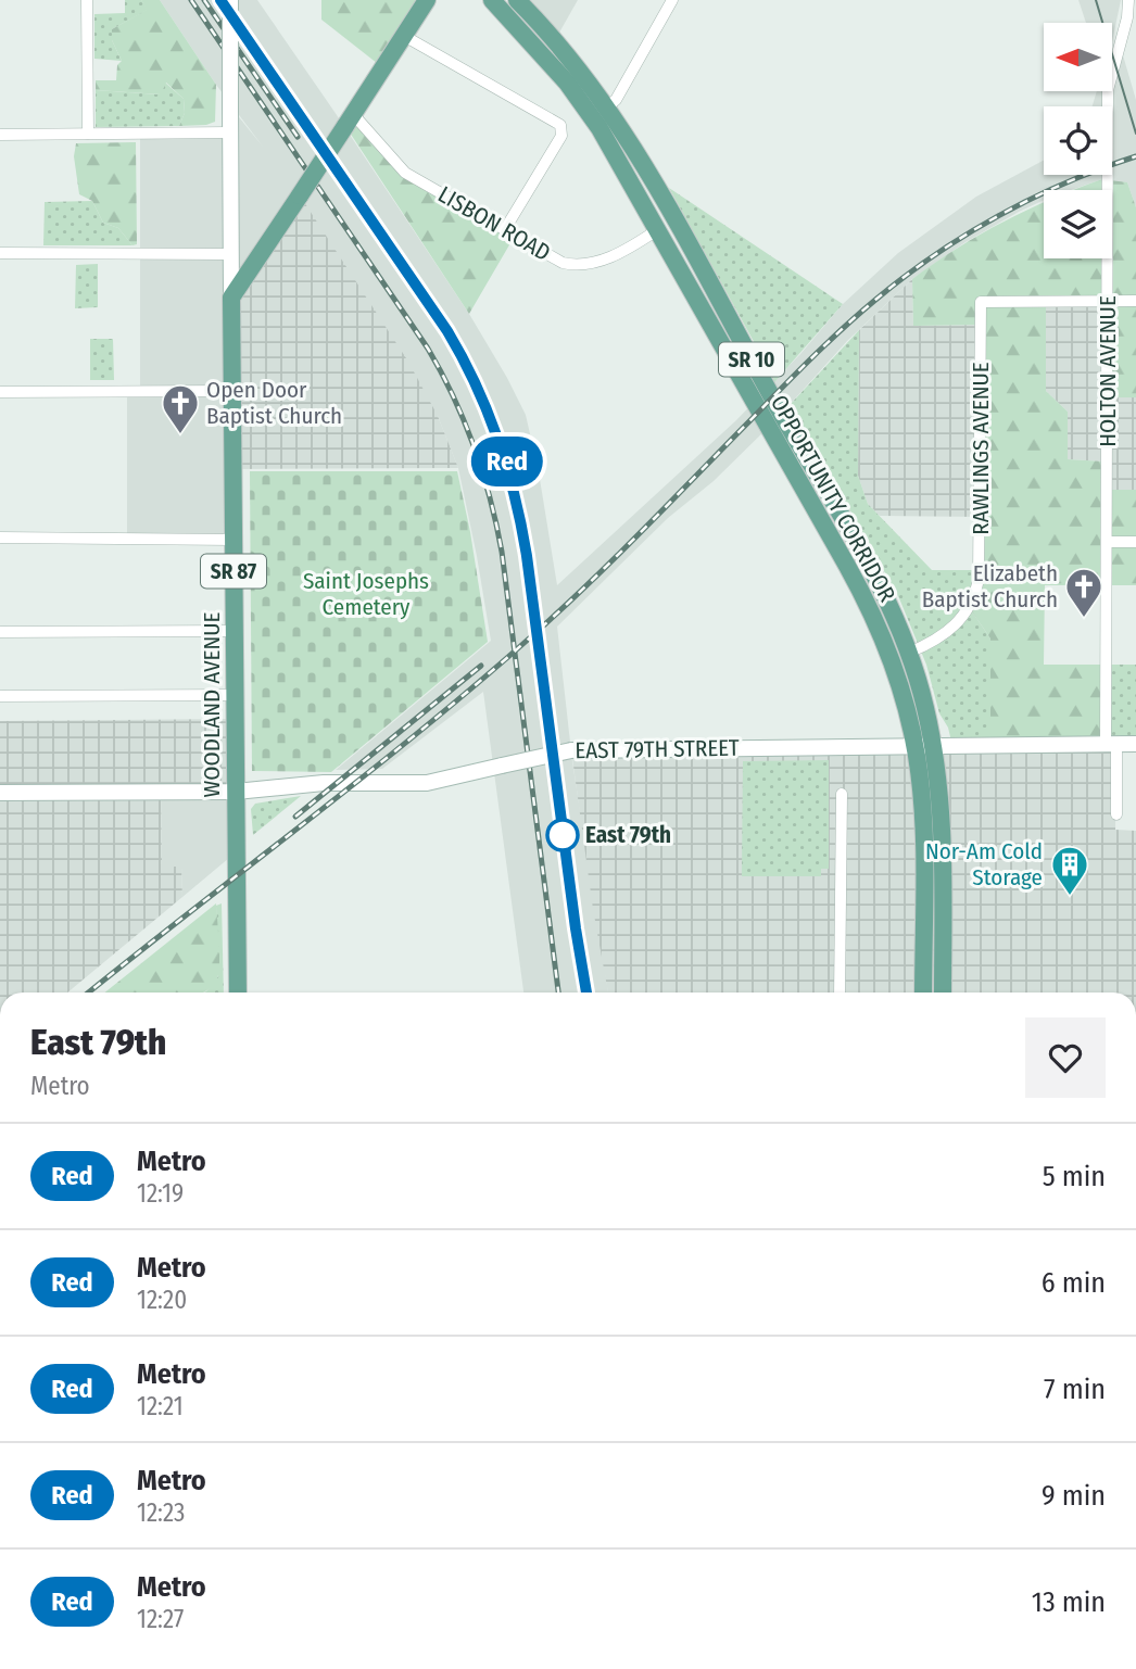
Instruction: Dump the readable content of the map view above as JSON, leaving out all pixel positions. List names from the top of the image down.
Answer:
{
  "streets": {
    "main road": [
      "SR 10",
      "OPPORTUNITY CORRIDOR",
      "SR 87",
      "WOODLAND AVENUE",
      "EAST 79TH STREET"
    ],
    "street": ["LISBON ROAD", "HOLTON AVENUE", "RAWLINGS AVENUE"]
  },
  "crossings": [
    ["LISBON ROAD", "OPPORTUNITY CORRIDOR"],
    ["HOLTON AVENUE", "RAWLINGS AVENUE"],
    ["HOLTON AVENUE", "EAST 79TH STREET"],
    ["RAWLINGS AVENUE", "OPPORTUNITY CORRIDOR"],
    ["OPPORTUNITY CORRIDOR", "EAST 79TH STREET"],
    ["WOODLAND AVENUE", "EAST 79TH STREET"]
  ],
  "parks": ["Saint Josephs Cemetery"],
  "places": {
    "church": ["Open Door Baptist Church", "Elizabeth Baptist Church"],
    "other": ["East 79th"],
    "building": ["Nor-Am Cold Storage"]
  },
  "lines": ["metro line Red"],
  "north": "left",
  "page": {
    "on_map": "Red",
    "heading": ["East 79th", "Metro"],
    "list": [
      {
        "mark": "Red",
        "name": "Metro",
        "note": "12:19",
        "value": "5 min"
      },
      {
        "mark": "Red",
        "name": "Metro",
        "note": "12:20",
        "value": "6 min"
      },
      {
        "mark": "Red",
        "name": "Metro",
        "note": "12:21",
        "value": "7 min"
      },
      {
        "mark": "Red",
        "name": "Metro",
        "note": "12:23",
        "value": "9 min"
      },
      {
        "mark": "Red",
        "name": "Metro",
        "note": "12:27",
        "value": "13 min"
      }
    ]
  }
}
